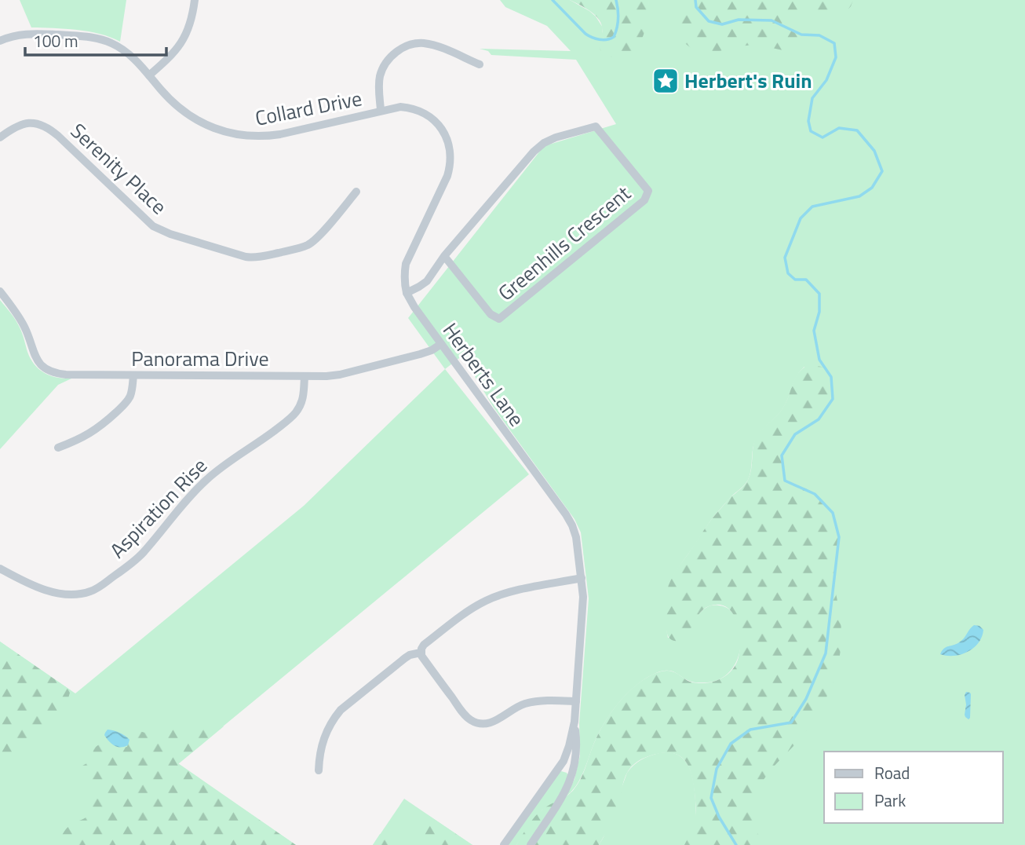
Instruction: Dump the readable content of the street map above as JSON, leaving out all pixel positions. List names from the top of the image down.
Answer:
{
  "streets": {
    "street": [
      "Collard Drive",
      "Serenity Place",
      "Greenhills Crescent",
      "Panorama Drive",
      "Herberts Lane",
      "Aspiration Rise"
    ]
  },
  "crossings": [
    ["Collard Drive", "Herberts Lane"],
    ["Panorama Drive", "Herberts Lane"],
    ["Panorama Drive", "Aspiration Rise"]
  ],
  "places": {
    "place": ["Herbert's Ruin"]
  },
  "legend": ["Road", "Park"],
  "scale_bar": "100 m"
}
